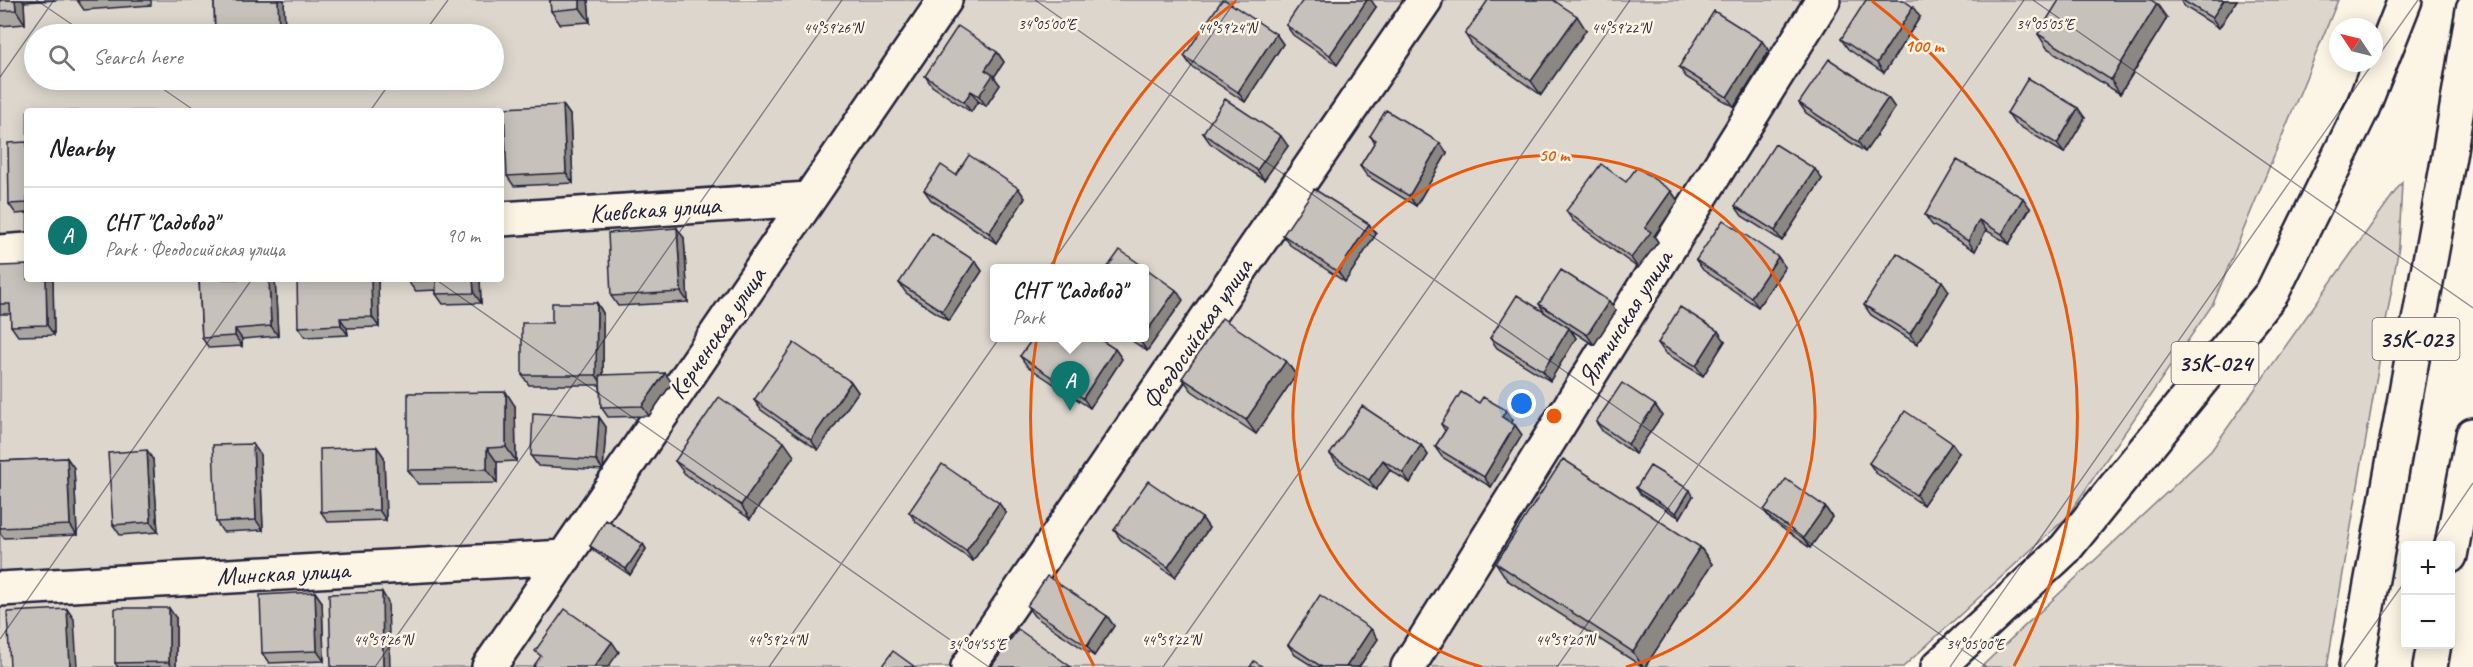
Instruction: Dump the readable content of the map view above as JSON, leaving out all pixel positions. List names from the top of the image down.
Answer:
{
  "streets": {
    "street": [
      "Киевская улица",
      "Ялтинская улица",
      "Керченская улица",
      "Феодосийская улица",
      "35К-023",
      "35К-024",
      "Минская улица"
    ]
  },
  "crossings": [
    ["Киевская улица", "Керченская улица"],
    ["Керченская улица", "Минская улица"]
  ],
  "north": "top left",
  "page": {
    "search": "Search here",
    "heading": "Nearby",
    "list": [
      {
        "mark": "A",
        "name": "СНТ \"Садовод\"",
        "note": "Park · Феодосийская улица",
        "value": "90 m"
      }
    ],
    "popup": ["СНТ \"Садовод\"", "Park"],
    "pins": "A",
    "map_buttons": ["+", "−"]
  },
  "coordinates": [
    "34°05'00\"E",
    "34°05'05\"E",
    "44°59'26\"N",
    "44°59'24\"N",
    "44°59'22\"N",
    "44°59'20\"N",
    "34°04'55\"E"
  ],
  "rings": ["100 m", "50 m"]
}
